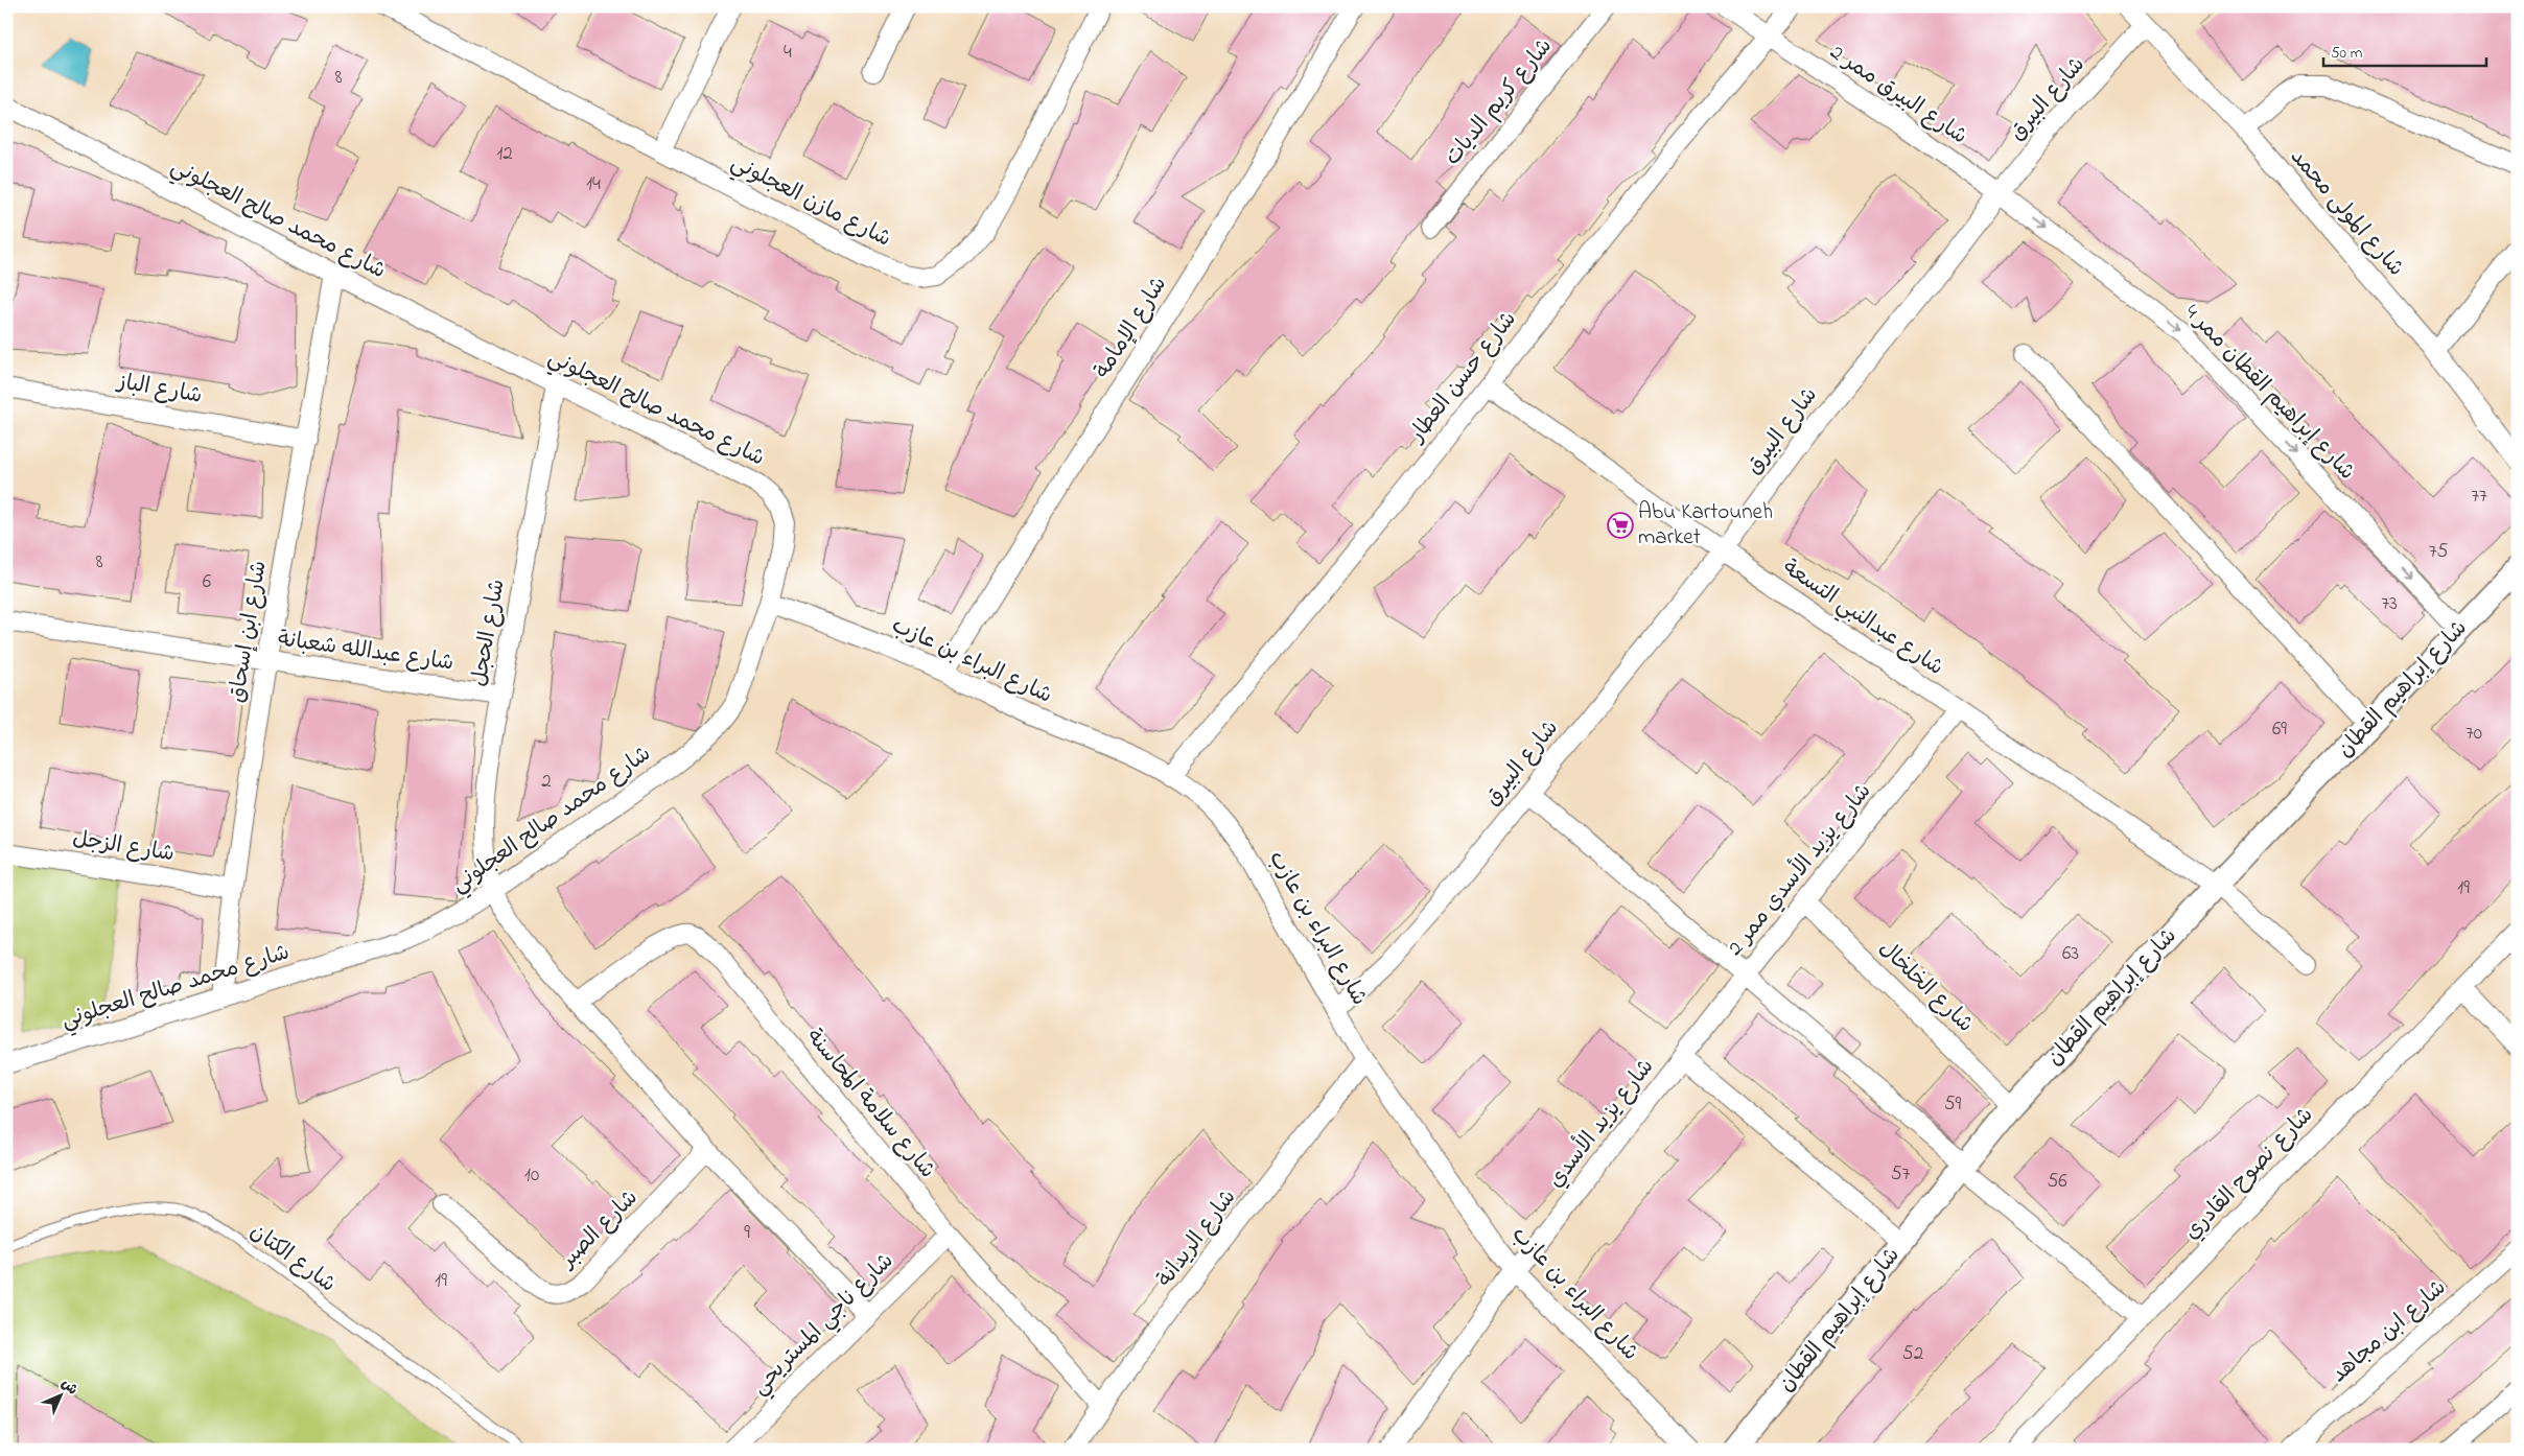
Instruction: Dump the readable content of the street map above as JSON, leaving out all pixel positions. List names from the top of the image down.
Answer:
{
  "streets": {
    "street": [
      "شارع البيرق ممر 2",
      "شارع البيرق",
      "شارع كريم الديات",
      "شارع مازن العجلوني",
      "شارع المولى محمد",
      "شارع محمد صالح العجلوني",
      "شارع الإمامة",
      "شارع حسن العطار",
      "شارع الباز",
      "شارع إبراهيم القطان ممر 4",
      "شارع عبدالنبي التسعة",
      "شارع ابن إسحاق",
      "شارع الحجل",
      "شارع عبدالله شعبانة",
      "شارع البراء بن عازب",
      "شارع إبراهيم القطان",
      "شارع الزجل",
      "شارع يزيد الأسدي ممر 2",
      "شارع الخلخال",
      "شارع سلامة المحاسنة",
      "شارع يزيد الأسدي",
      "شارع نصوح القادري",
      "شارع الصبر",
      "شارع الريدانة",
      "شارع ناجي المستريحي",
      "شارع ابن مجاهد"
    ],
    "lane": ["شارع الكتان"]
  },
  "crossings": [
    ["شارع البيرق ممر 2", "شارع البيرق"],
    ["شارع البيرق ممر 2", "شارع حسن العطار"],
    ["شارع البيرق ممر 2", "شارع إبراهيم القطان ممر 4"],
    ["شارع البيرق", "شارع المولى محمد"],
    ["شارع البيرق", "شارع إبراهيم القطان ممر 4"],
    ["شارع البيرق", "شارع عبدالنبي التسعة"],
    ["شارع البيرق", "شارع البراء بن عازب"],
    ["شارع محمد صالح العجلوني", "شارع ابن إسحاق"],
    ["شارع محمد صالح العجلوني", "شارع الحجل"],
    ["شارع محمد صالح العجلوني", "شارع البراء بن عازب"],
    ["شارع الإمامة", "شارع البراء بن عازب"],
    ["شارع حسن العطار", "شارع عبدالنبي التسعة"],
    ["شارع حسن العطار", "شارع البراء بن عازب"],
    ["شارع الباز", "شارع ابن إسحاق"],
    ["شارع إبراهيم القطان ممر 4", "شارع إبراهيم القطان"],
    ["شارع عبدالنبي التسعة", "شارع إبراهيم القطان"],
    ["شارع عبدالنبي التسعة", "شارع يزيد الأسدي ممر 2"],
    ["شارع ابن إسحاق", "شارع عبدالله شعبانة"],
    ["شارع ابن إسحاق", "شارع الزجل"],
    ["شارع الحجل", "شارع عبدالله شعبانة"],
    ["شارع البراء بن عازب", "شارع يزيد الأسدي"],
    ["شارع البراء بن عازب", "شارع الريدانة"],
    ["شارع إبراهيم القطان", "شارع الخلخال"],
    ["شارع إبراهيم القطان", "شارع يزيد الأسدي"],
    ["شارع يزيد الأسدي ممر 2", "شارع الخلخال"],
    ["شارع يزيد الأسدي ممر 2", "شارع يزيد الأسدي"],
    ["شارع سلامة المحاسنة", "شارع الريدانة"],
    ["شارع سلامة المحاسنة", "شارع ناجي المستريحي"]
  ],
  "places": {
    "supermarket": ["Abu Kartouneh market"]
  },
  "house_numbers": [
    "4",
    "8",
    "12",
    "14",
    "77",
    "75",
    "8",
    "6",
    "73",
    "69",
    "70",
    "2",
    "19",
    "63",
    "59",
    "57",
    "10",
    "56",
    "9",
    "19",
    "52"
  ],
  "scale_bar": "50 m",
  "north": "top right"
}
